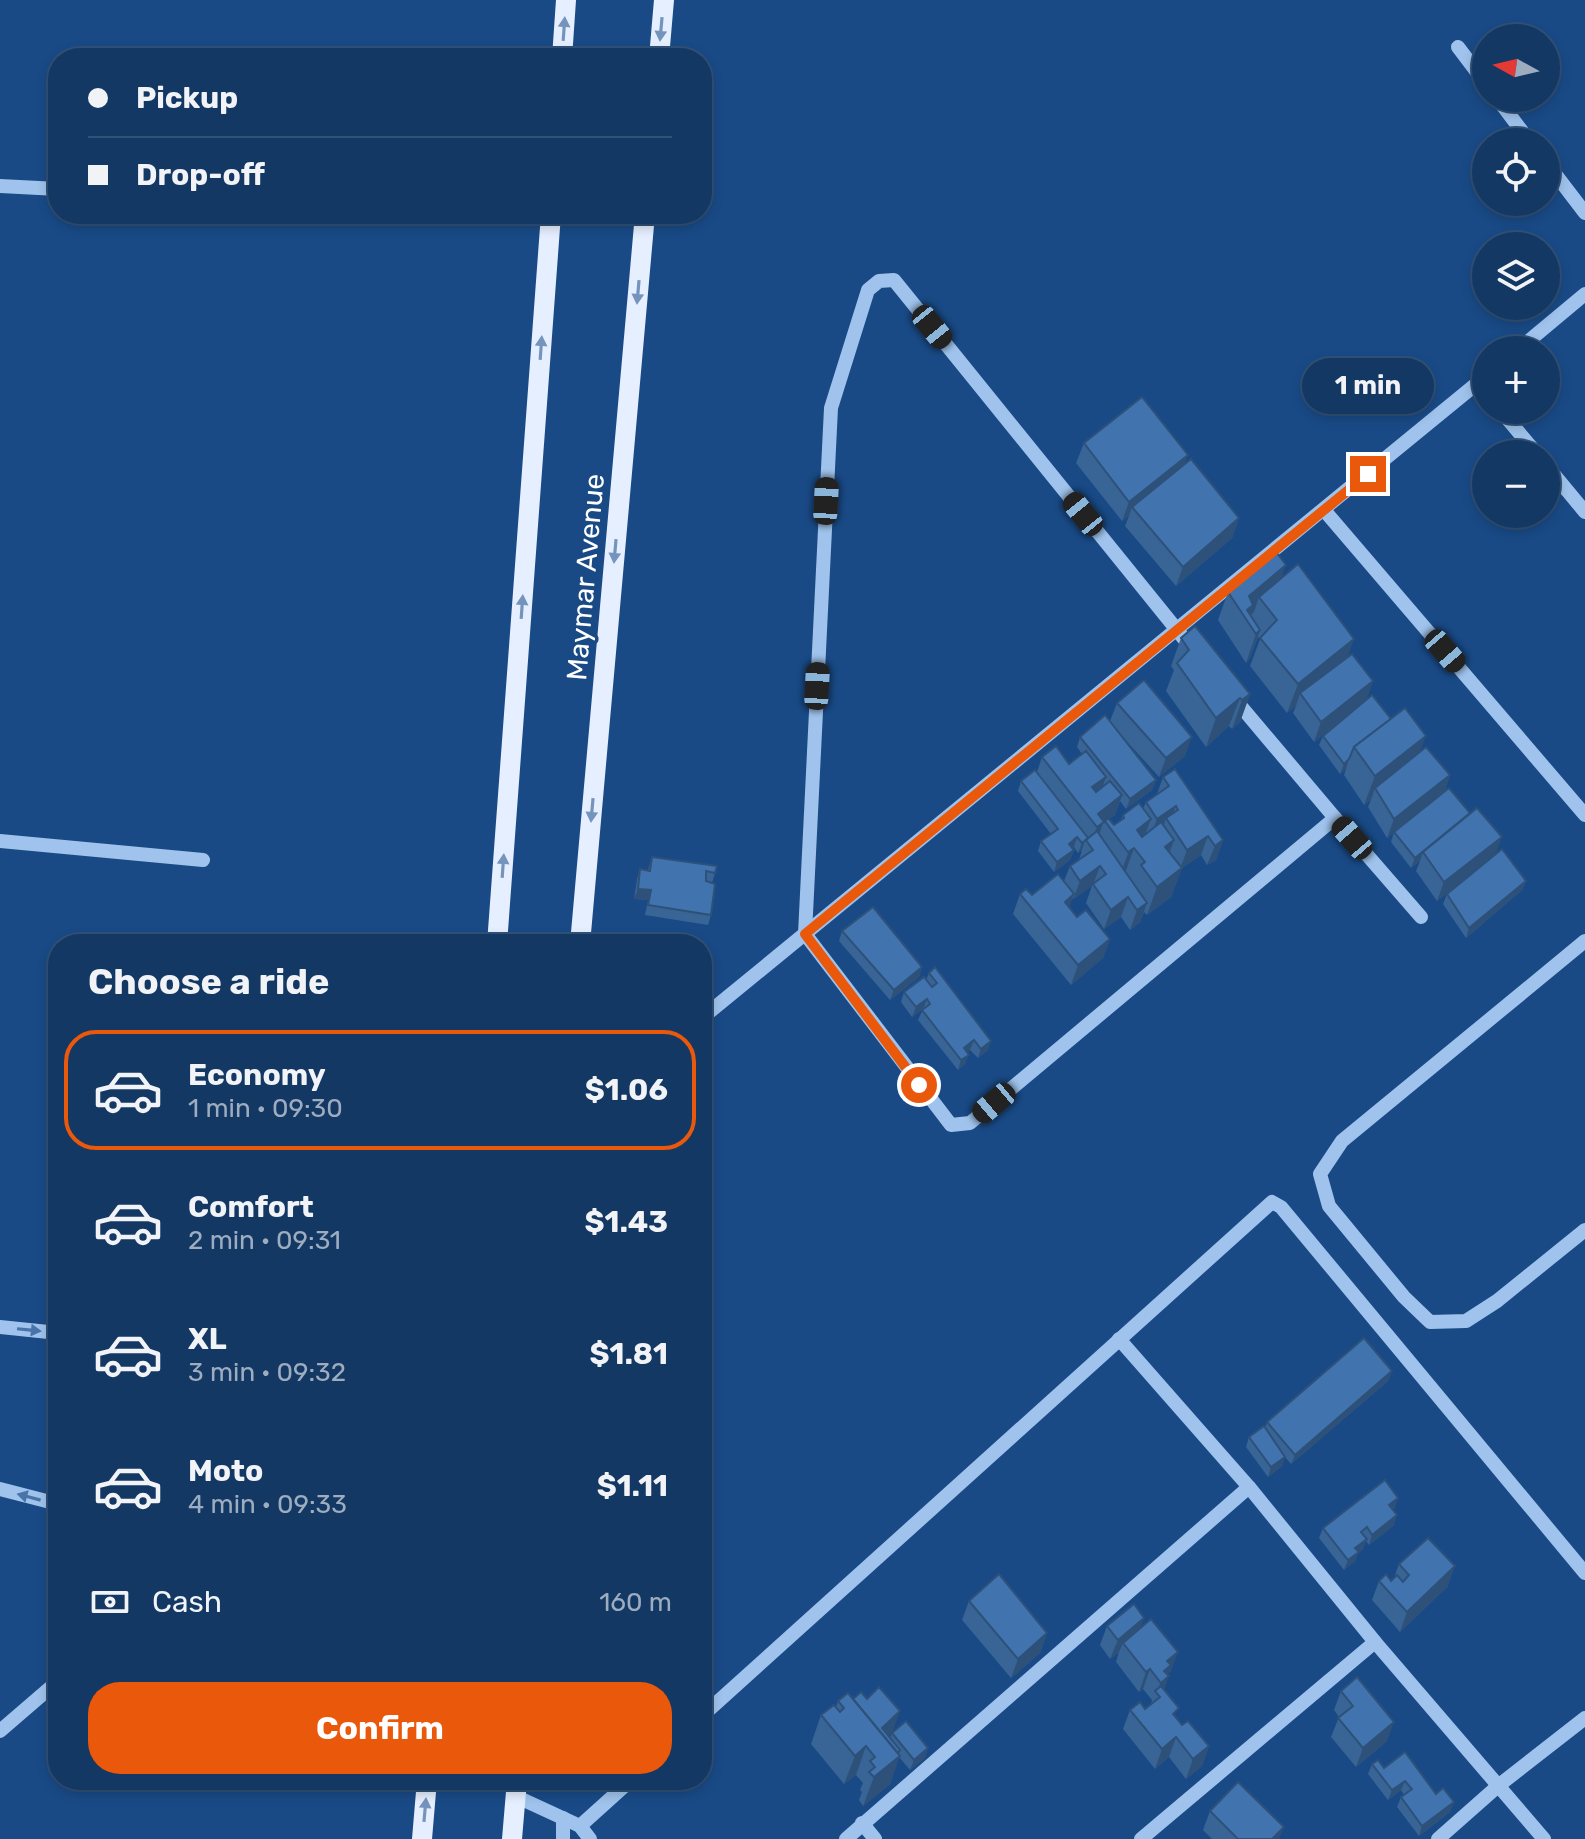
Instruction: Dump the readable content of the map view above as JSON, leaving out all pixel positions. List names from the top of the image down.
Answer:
{
  "streets": {
    "main road": ["Maymar Avenue"]
  },
  "north": "left",
  "page": {
    "map_buttons": ["+", "−"],
    "banner": ["Pickup", "Drop-off"],
    "bubble": "1 min",
    "heading": "Choose a ride",
    "list": [
      {
        "name": "Economy",
        "note": "1 min · 09:30",
        "value": "$1.06"
      },
      {
        "name": "Comfort",
        "note": "2 min · 09:31",
        "value": "$1.43"
      },
      {
        "name": "XL",
        "note": "3 min · 09:32",
        "value": "$1.81"
      },
      {
        "name": "Moto",
        "note": "4 min · 09:33",
        "value": "$1.11"
      }
    ],
    "pay": ["Cash", "160 m"],
    "buttons": "Confirm"
  }
}
